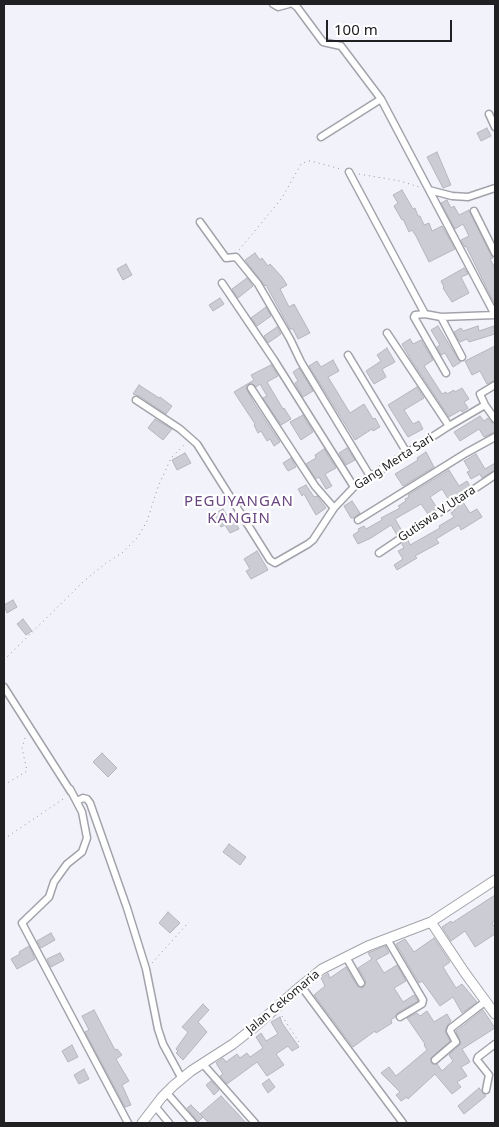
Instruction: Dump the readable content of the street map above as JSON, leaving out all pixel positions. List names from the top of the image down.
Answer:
{
  "streets": {
    "street": ["Gang Merta Sari", "Gutiswa V Utara", "Jalan Cekomaria"]
  },
  "districts": ["PEGUYANGAN KANGIN"],
  "scale_bar": "100 m"
}
